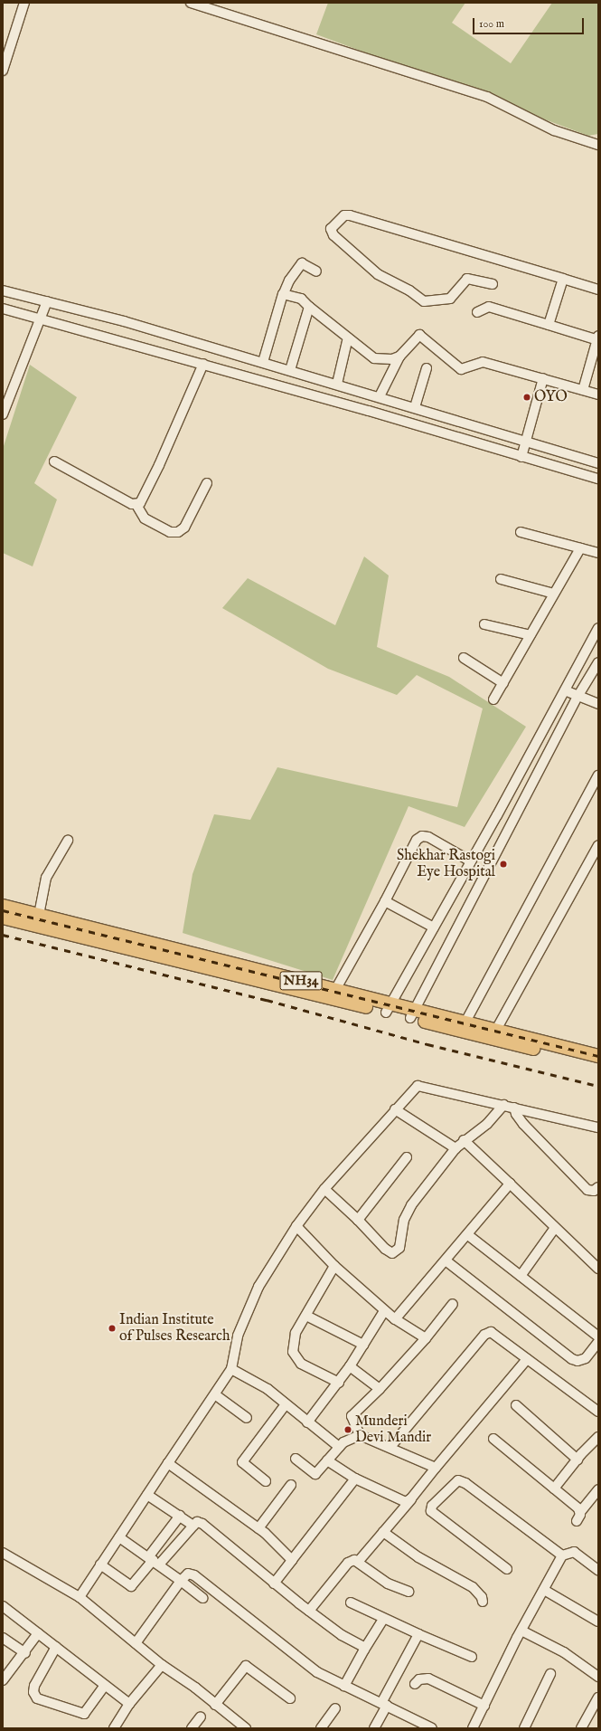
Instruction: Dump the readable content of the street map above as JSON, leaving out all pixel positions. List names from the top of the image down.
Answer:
{
  "streets": {
    "highway": ["NH34"]
  },
  "places": [
    "OYO",
    "Shekhar Rastogi Eye Hospital",
    "Indian Institute of Pulses Research",
    "Munderi Devi Mandir"
  ],
  "scale_bar": "100 m"
}
